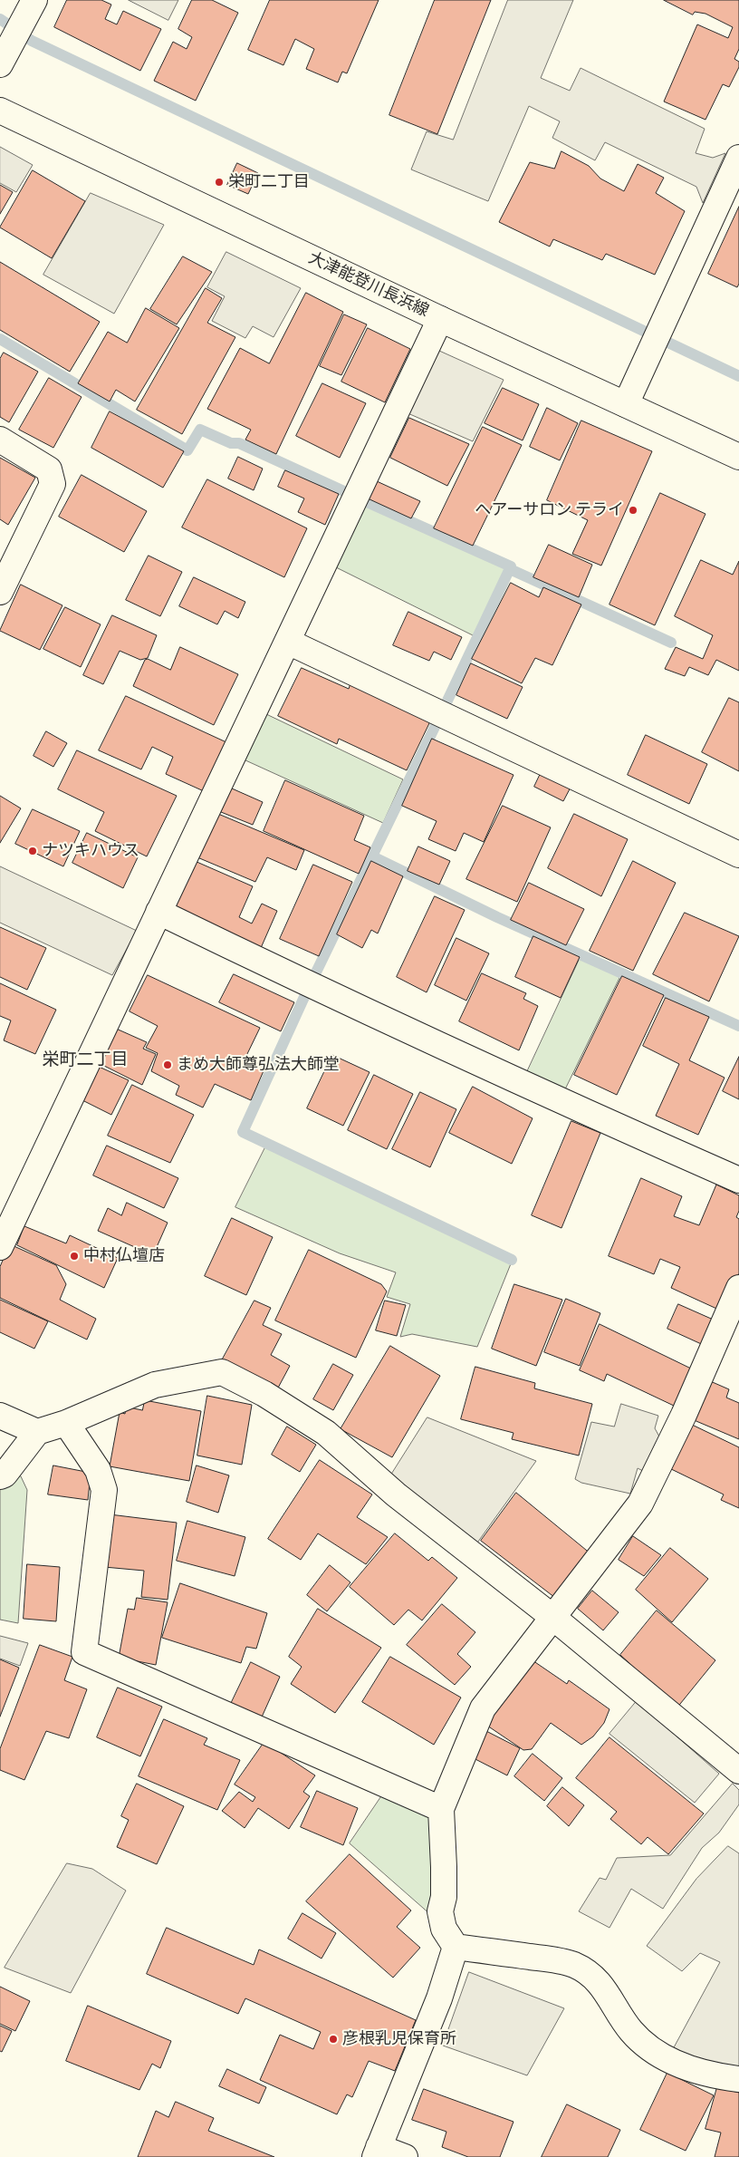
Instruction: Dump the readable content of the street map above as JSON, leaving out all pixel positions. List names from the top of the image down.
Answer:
{
  "streets": {
    "street": ["大津能登川長浜線"]
  },
  "districts": ["栄町二丁目"],
  "places": [
    "栄町二丁目",
    "ヘアーサロン テライ",
    "ナツキハウス",
    "まめ大師尊弘法大師堂",
    "中村仏壇店",
    "彦根乳児保育所"
  ]
}
